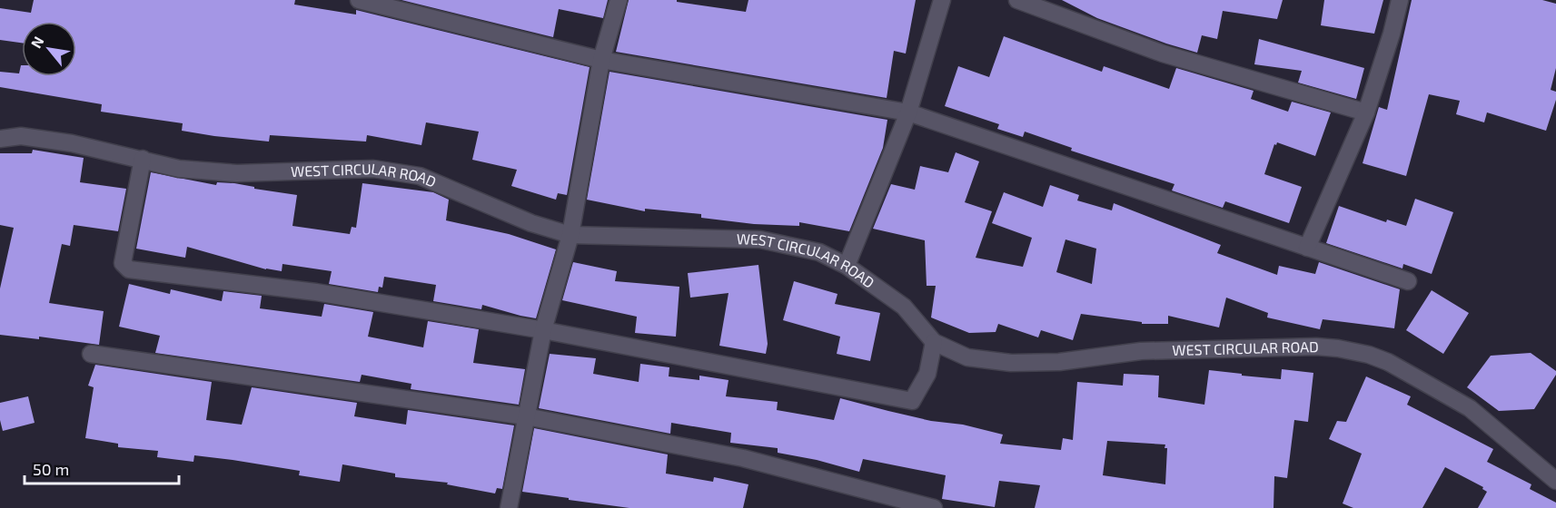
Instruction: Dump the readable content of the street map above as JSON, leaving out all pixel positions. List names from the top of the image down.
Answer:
{
  "streets": {
    "street": ["WEST CIRCULAR ROAD"]
  },
  "scale_bar": "50 m",
  "north": "top left"
}
